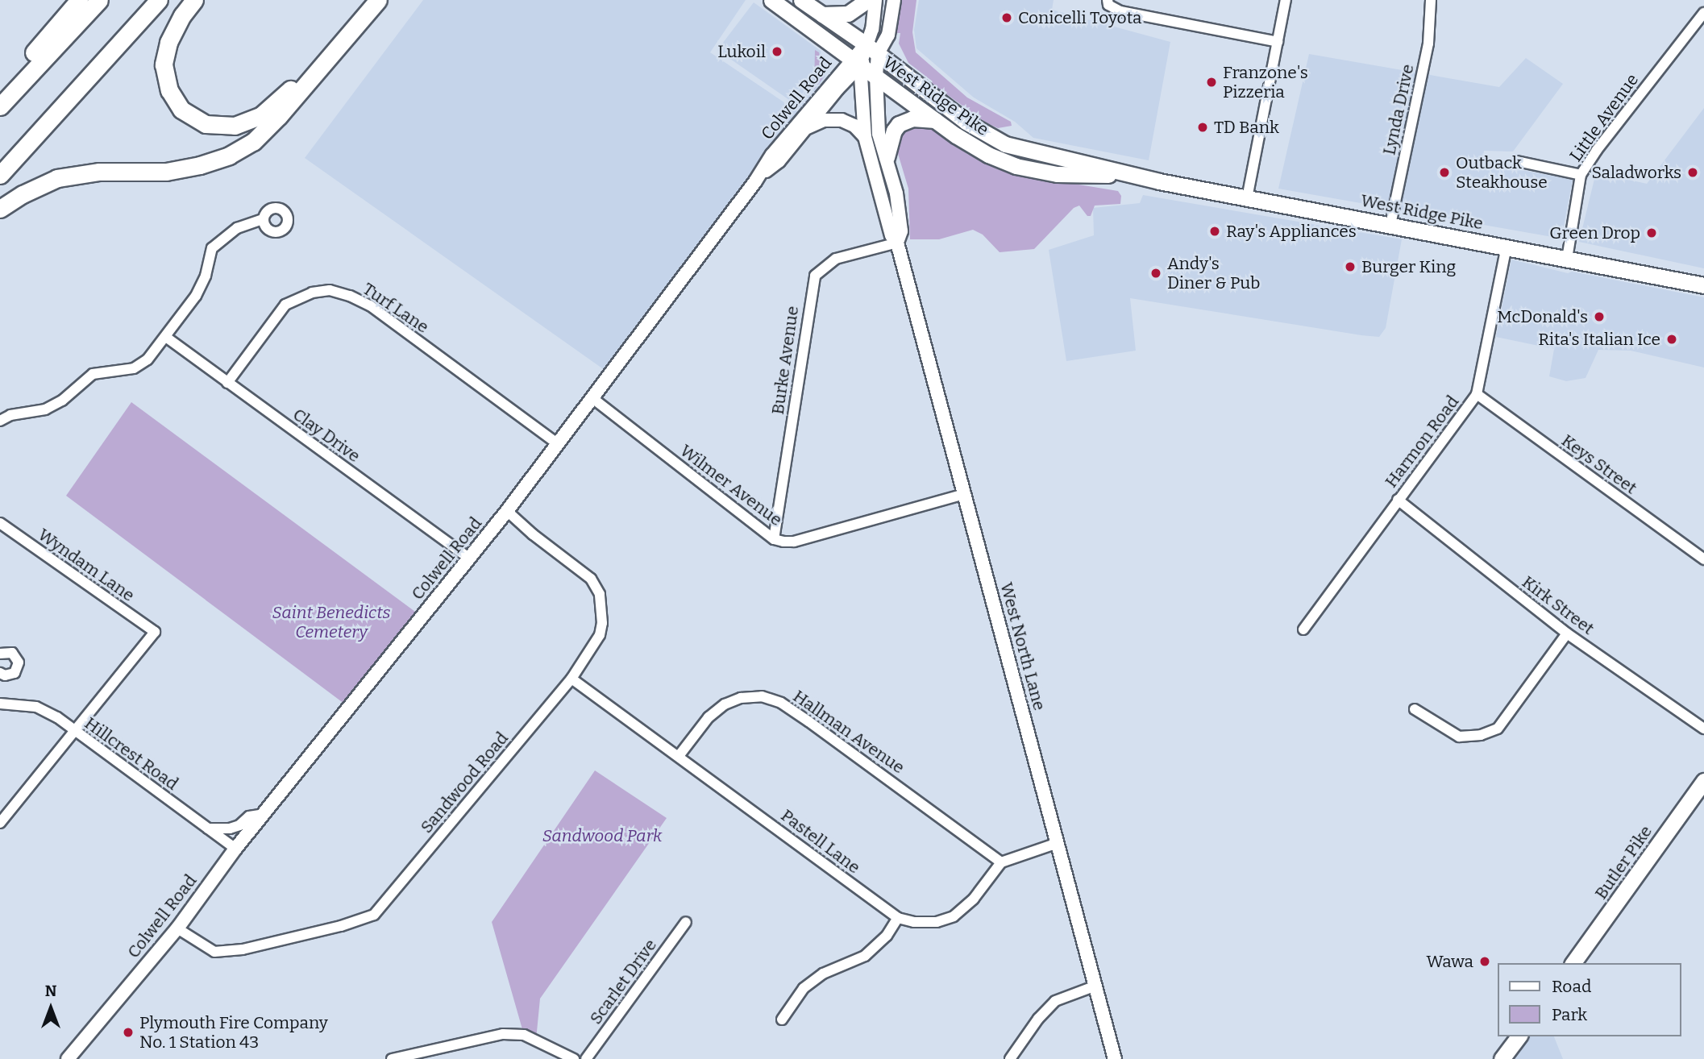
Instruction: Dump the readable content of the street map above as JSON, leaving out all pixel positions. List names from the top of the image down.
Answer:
{
  "streets": {
    "main road": ["West Ridge Pike", "Butler Pike"],
    "street": [
      "Colwell Road",
      "Lynda Drive",
      "Little Avenue",
      "Turf Lane",
      "Burke Avenue",
      "Clay Drive",
      "Harmon Road",
      "Keys Street",
      "Wilmer Avenue",
      "Wyndam Lane",
      "Kirk Street",
      "West North Lane",
      "Hallman Avenue",
      "Hillcrest Road",
      "Sandwood Road",
      "Pastell Lane",
      "Scarlet Drive"
    ]
  },
  "crossings": [
    ["West Ridge Pike", "Colwell Road"],
    ["West Ridge Pike", "Lynda Drive"],
    ["West Ridge Pike", "Little Avenue"],
    ["West Ridge Pike", "Harmon Road"],
    ["West Ridge Pike", "West North Lane"],
    ["Colwell Road", "Turf Lane"],
    ["Colwell Road", "Clay Drive"],
    ["Colwell Road", "Wilmer Avenue"],
    ["Colwell Road", "West North Lane"],
    ["Colwell Road", "Hillcrest Road"],
    ["Colwell Road", "Sandwood Road"],
    ["Turf Lane", "Clay Drive"],
    ["Burke Avenue", "Wilmer Avenue"],
    ["Burke Avenue", "West North Lane"],
    ["Harmon Road", "Keys Street"],
    ["Harmon Road", "Kirk Street"],
    ["Wilmer Avenue", "West North Lane"],
    ["Wyndam Lane", "Hillcrest Road"],
    ["Hallman Avenue", "Pastell Lane"],
    ["Sandwood Road", "Pastell Lane"]
  ],
  "parks": ["Saint Benedicts Cemetery", "Sandwood Park"],
  "places": [
    "Conicelli Toyota",
    "Lukoil",
    "Franzone's Pizzeria",
    "TD Bank",
    "Outback Steakhouse",
    "Saladworks",
    "Ray's Appliances",
    "Green Drop",
    "Burger King",
    "Andy's Diner & Pub",
    "McDonald's",
    "Rita's Italian Ice",
    "Wawa",
    "Plymouth Fire Company No. 1 Station 43"
  ],
  "legend": ["Road", "Park"],
  "north": "top"
}
